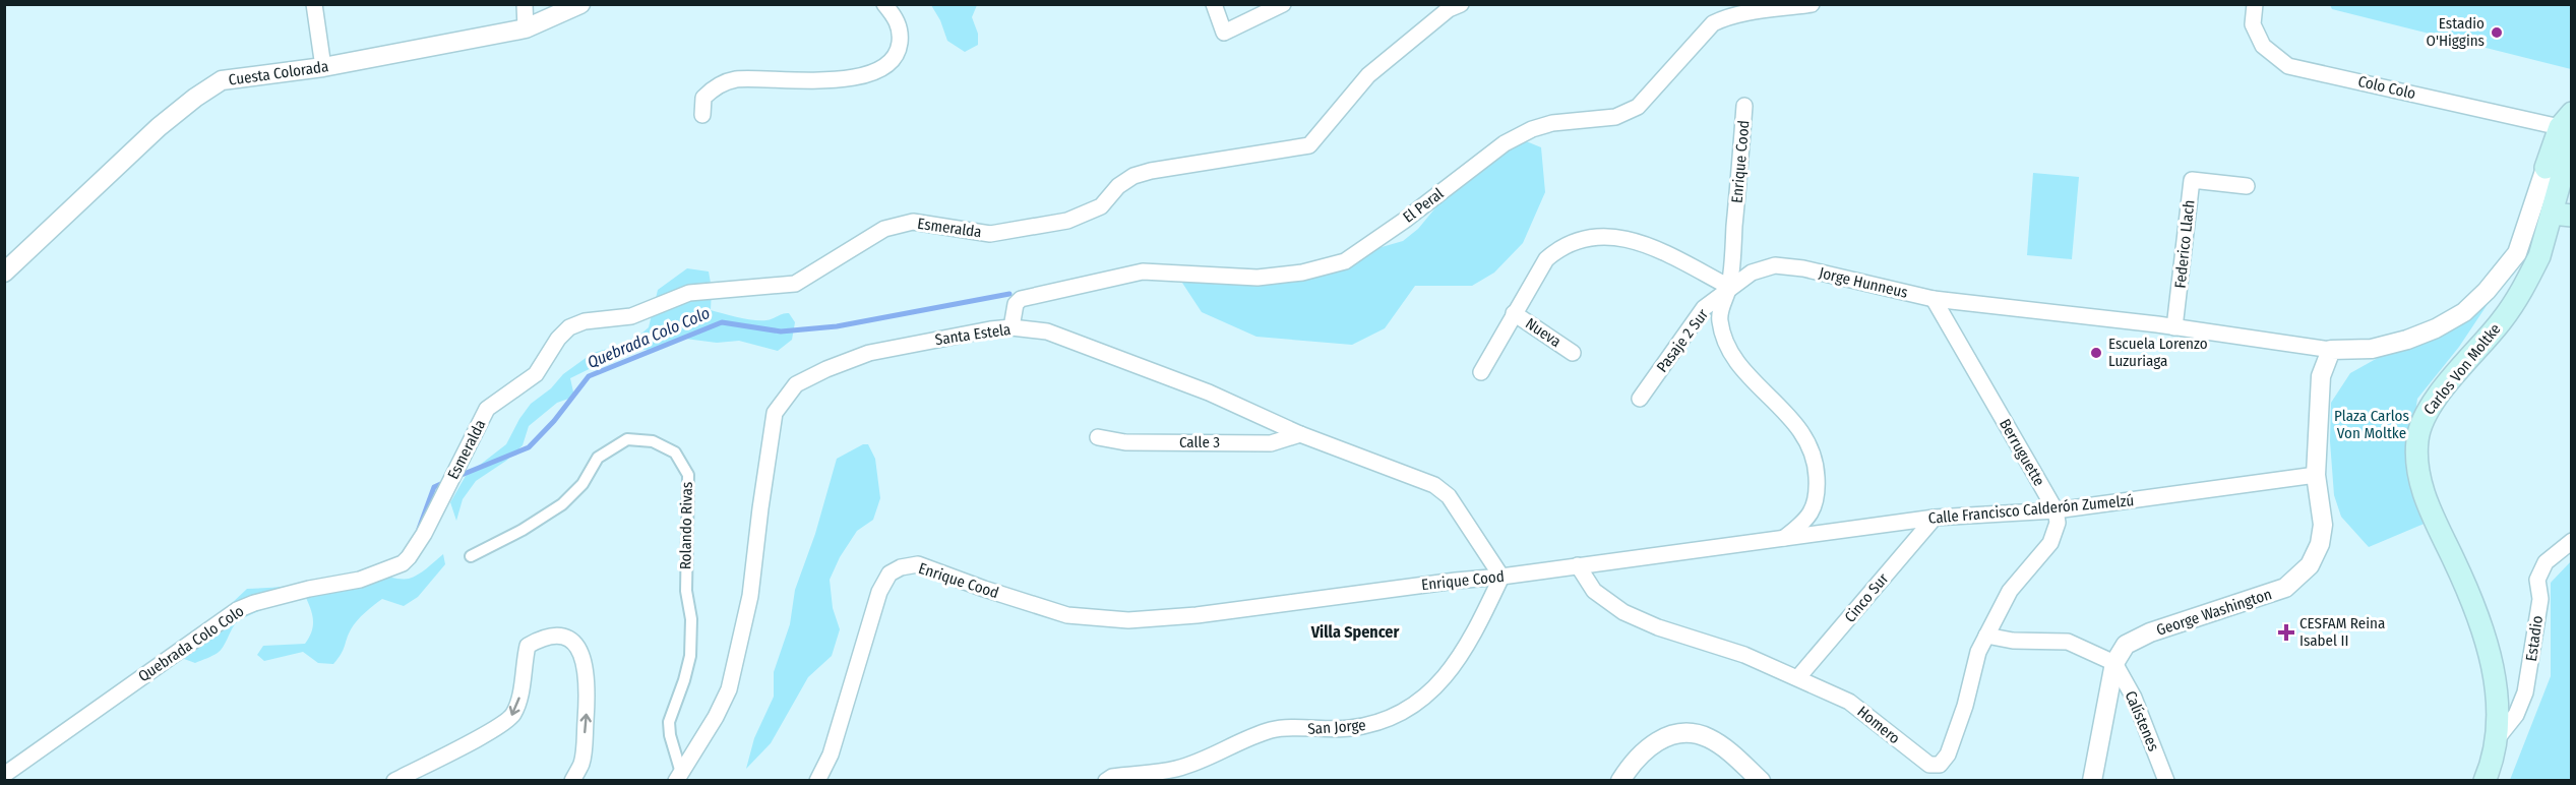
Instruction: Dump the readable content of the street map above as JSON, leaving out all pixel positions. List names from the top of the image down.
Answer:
{
  "streets": {
    "main road": ["Carlos Von Moltke"],
    "street": [
      "Cuesta Colorada",
      "Colo Colo",
      "Enrique Cood",
      "El Peral",
      "Esmeralda",
      "Federico Llach",
      "Jorge Hunneus",
      "Nueva",
      "Santa Estela",
      "Pasaje 2 Sur",
      "Calle 3",
      "Berruguette",
      "Calle Francisco Calderón Zumelzú",
      "Rolando Rivas",
      "Cinco Sur",
      "George Washington",
      "Estadio",
      "Quebrada Colo Colo",
      "Calístenes",
      "Homero",
      "San Jorge"
    ]
  },
  "crossings": [
    ["Colo Colo", "Carlos Von Moltke"],
    ["Enrique Cood", "Jorge Hunneus"],
    ["Enrique Cood", "Santa Estela"],
    ["Enrique Cood", "Pasaje 2 Sur"],
    ["Enrique Cood", "Calle Francisco Calderón Zumelzú"],
    ["Enrique Cood", "Homero"],
    ["Enrique Cood", "San Jorge"],
    ["El Peral", "Santa Estela"],
    ["Esmeralda", "Quebrada Colo Colo"],
    ["Federico Llach", "Jorge Hunneus"],
    ["Jorge Hunneus", "Pasaje 2 Sur"],
    ["Jorge Hunneus", "Berruguette"],
    ["Jorge Hunneus", "George Washington"],
    ["Santa Estela", "Calle 3"],
    ["Santa Estela", "Rolando Rivas"],
    ["Santa Estela", "San Jorge"],
    ["Carlos Von Moltke", "Estadio"],
    ["Berruguette", "Calle Francisco Calderón Zumelzú"],
    ["Calle Francisco Calderón Zumelzú", "Cinco Sur"],
    ["Calle Francisco Calderón Zumelzú", "George Washington"],
    ["Cinco Sur", "Homero"],
    ["George Washington", "Calístenes"]
  ],
  "districts": ["Villa Spencer"],
  "water": ["Quebrada Colo Colo"],
  "parks": ["Plaza Carlos Von Moltke"],
  "places": {
    "other": ["Estadio O'Higgins", "Escuela Lorenzo Luzuriaga"],
    "health": ["CESFAM Reina Isabel II"]
  }
}
